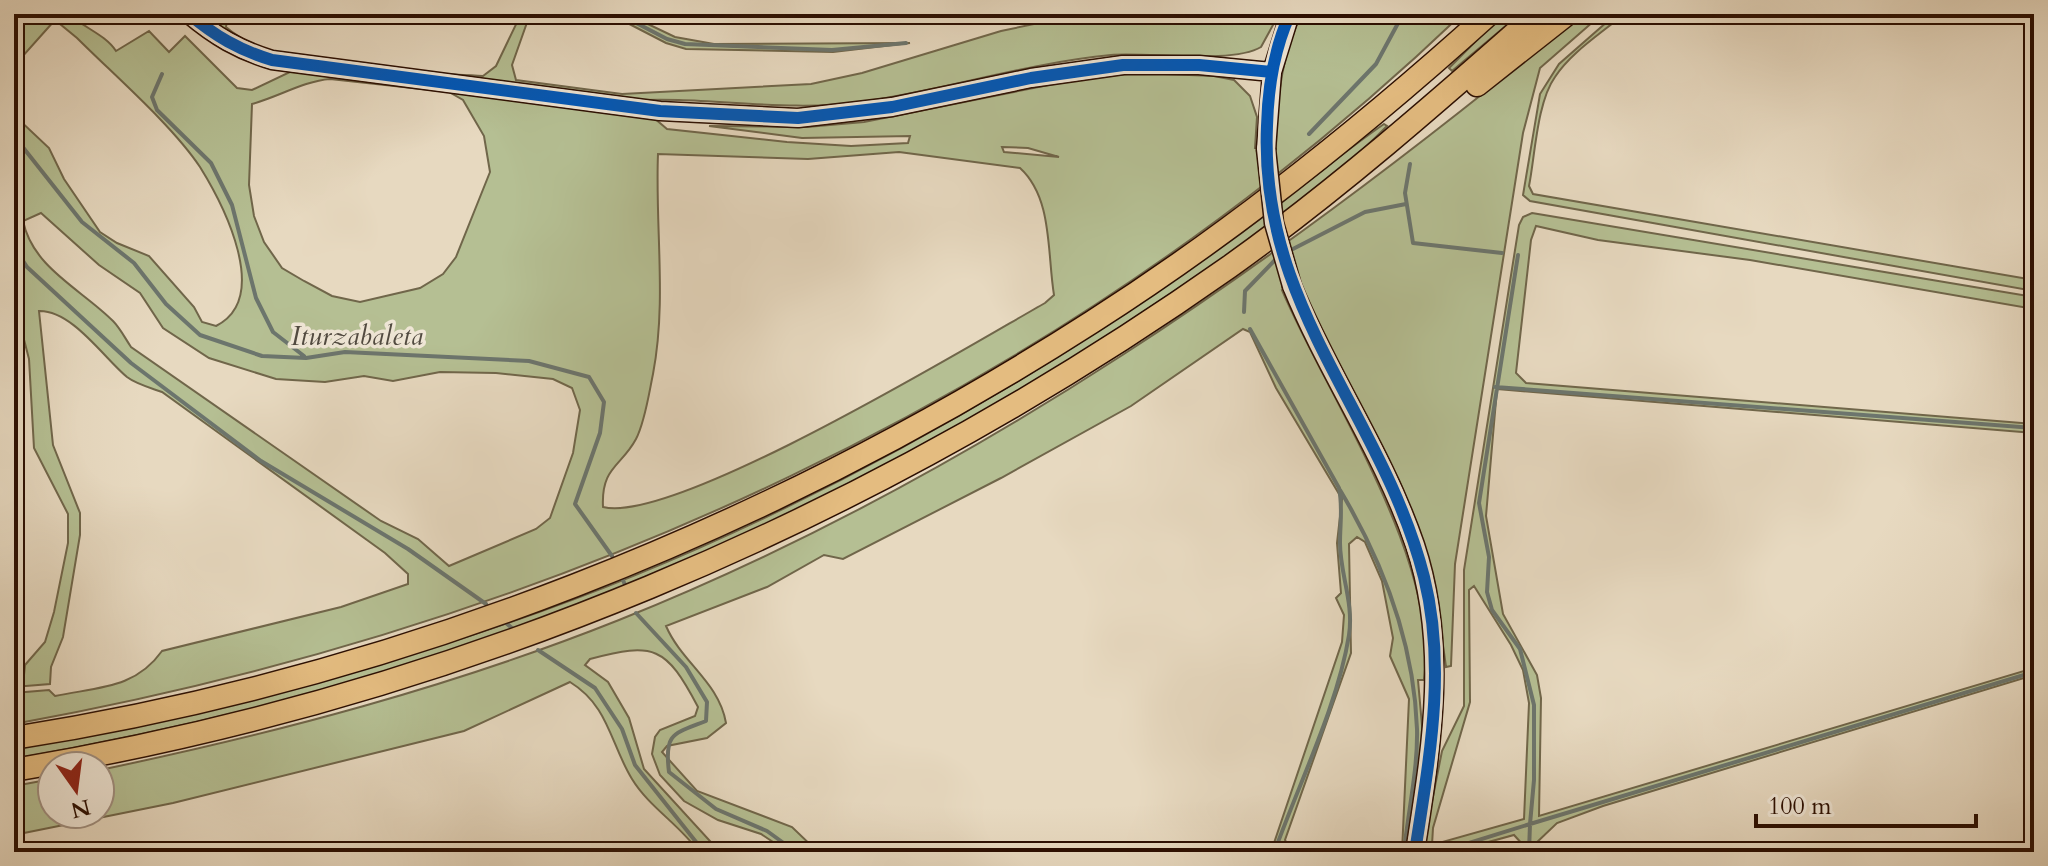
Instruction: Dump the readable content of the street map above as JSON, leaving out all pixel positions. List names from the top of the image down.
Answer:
{
  "water": ["Iturzabaleta"],
  "scale_bar": "100 m",
  "north": "bottom"
}
